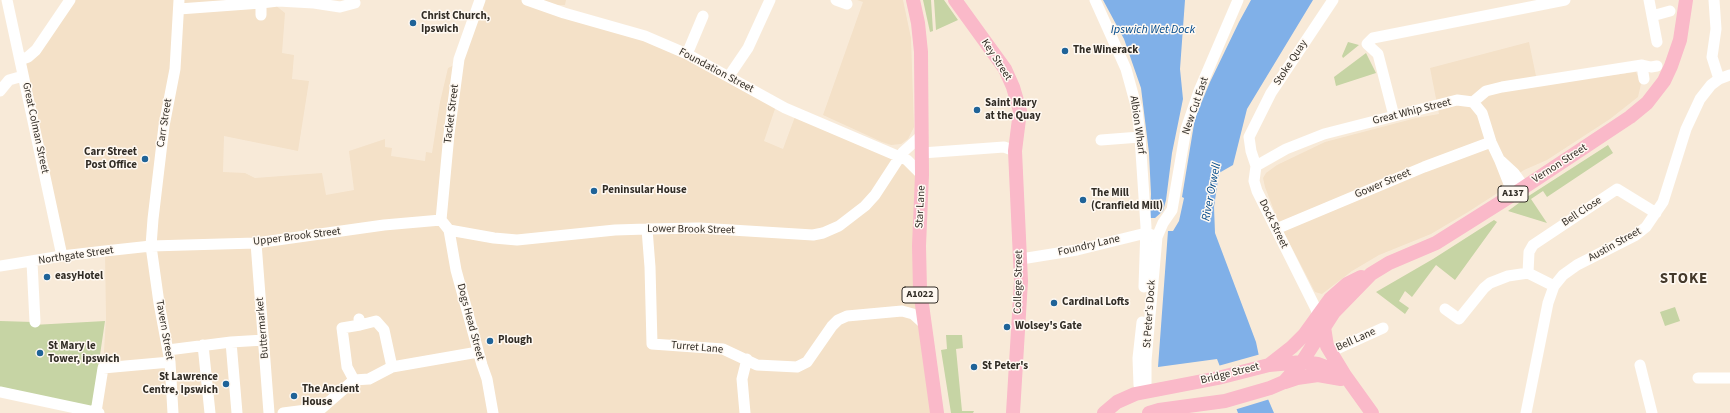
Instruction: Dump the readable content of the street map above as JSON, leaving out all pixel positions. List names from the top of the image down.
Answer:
{
  "streets": {
    "main road": [
      "Key Street",
      "Vernon Street",
      "A137",
      "Star Lane",
      "College Street",
      "A1022",
      "Bridge Street"
    ],
    "street": [
      "Stoke Quay",
      "Foundation Street",
      "New Cut East",
      "Great Whip Street",
      "Tacket Street",
      "Carr Street",
      "Albion Wharf",
      "Great Colman Street",
      "Gower Street",
      "Bell Close",
      "Dock Street",
      "Lower Brook Street",
      "Upper Brook Street",
      "Austin Street",
      "Foundry Lane",
      "Northgate Street",
      "St Peter's Dock",
      "Dogs Head Street",
      "Buttermarket",
      "Tavern Street",
      "Bell Lane",
      "Turret Lane"
    ]
  },
  "crossings": [
    ["Key Street", "College Street"],
    ["Stoke Quay", "Dock Street"],
    ["Foundation Street", "Lower Brook Street"],
    ["New Cut East", "St Peter's Dock"],
    ["Great Whip Street", "Dock Street"],
    ["Tacket Street", "Upper Brook Street"],
    ["Carr Street", "Upper Brook Street"],
    ["Carr Street", "Northgate Street"],
    ["Carr Street", "Tavern Street"],
    ["Albion Wharf", "A137"],
    ["Albion Wharf", "Foundry Lane"],
    ["Albion Wharf", "St Peter's Dock"],
    ["Albion Wharf", "Bridge Street"],
    ["Great Colman Street", "Northgate Street"],
    ["Vernon Street", "A137"],
    ["Vernon Street", "Dock Street"],
    ["Vernon Street", "Bridge Street"],
    ["Gower Street", "Dock Street"],
    ["A137", "Dock Street"],
    ["A137", "St Peter's Dock"],
    ["A137", "Bridge Street"],
    ["Star Lane", "Lower Brook Street"],
    ["Bell Close", "Austin Street"],
    ["Dock Street", "Bridge Street"],
    ["Lower Brook Street", "Dogs Head Street"],
    ["Lower Brook Street", "Turret Lane"],
    ["Upper Brook Street", "Northgate Street"],
    ["Upper Brook Street", "Buttermarket"],
    ["Upper Brook Street", "Tavern Street"],
    ["Foundry Lane", "College Street"],
    ["Northgate Street", "Tavern Street"],
    ["St Peter's Dock", "Bridge Street"]
  ],
  "districts": ["STOKE"],
  "water": ["Ipswich Wet Dock", "River Orwell"],
  "places": [
    "Christ Church, Ipswich",
    "The Winerack",
    "Saint Mary at the Quay",
    "Carr Street Post Office",
    "Peninsular House",
    "The Mill (Cranfield Mill)",
    "easyHotel",
    "Cardinal Lofts",
    "Wolsey's Gate",
    "Plough",
    "St Mary le Tower, ipswich",
    "St Peter's",
    "St Lawrence Centre, Ipswich",
    "The Ancient House"
  ]
}
